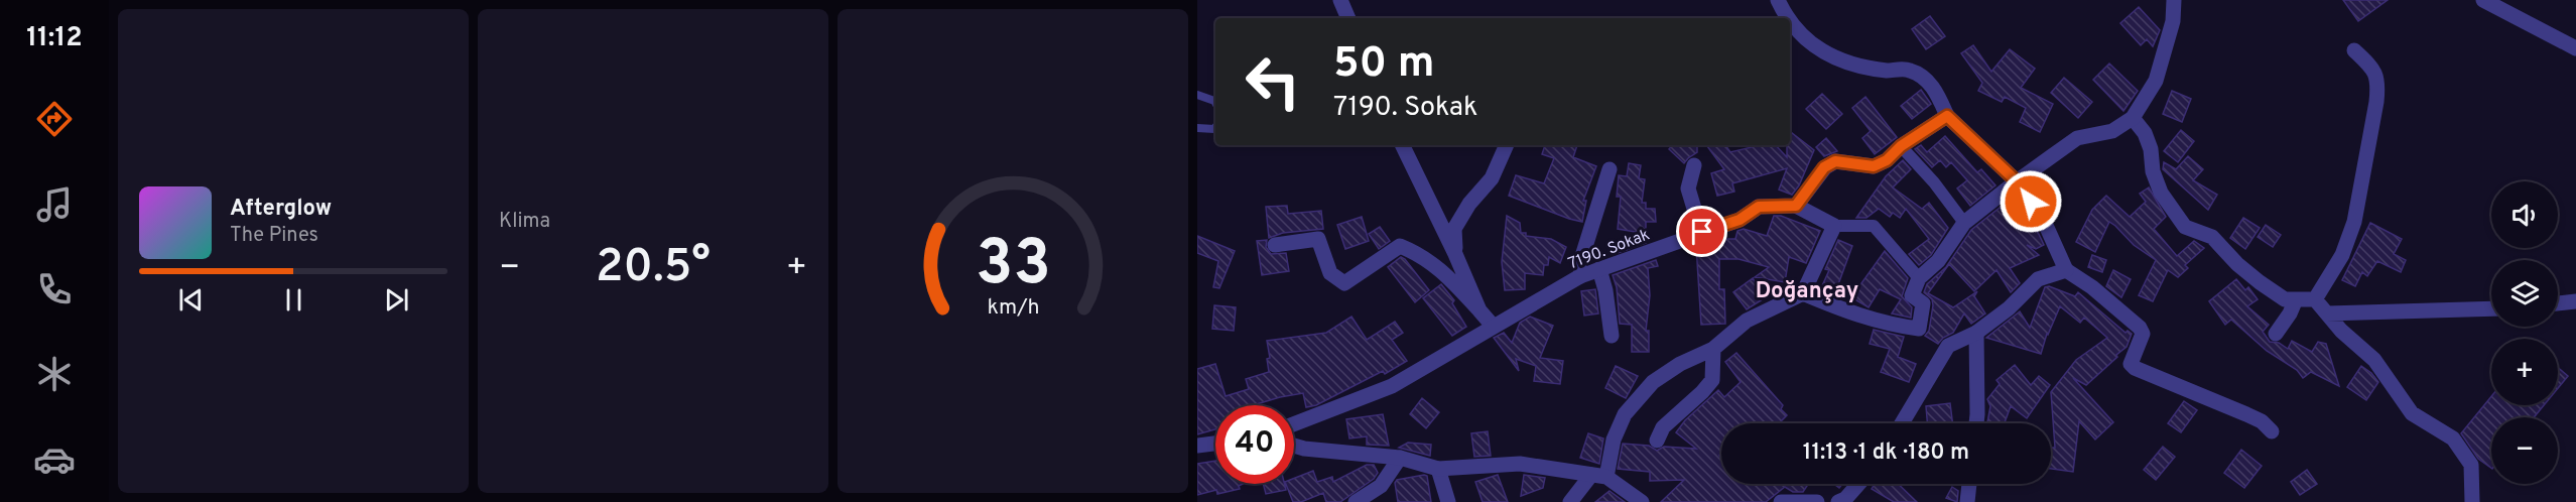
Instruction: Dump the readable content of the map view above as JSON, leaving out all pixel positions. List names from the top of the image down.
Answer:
{
  "streets": {
    "street": ["7190. Sokak"]
  },
  "districts": ["Doğançay"],
  "page": {
    "tabs": "11:12",
    "tile": "Klima",
    "turn": ["50 m", "7190. Sokak"],
    "map_buttons": ["+", "−"],
    "song": ["Afterglow", "The Pines"],
    "heat": ["−", "20.5°", "+"],
    "limit": "40",
    "trip": "11:13 · 1 dk · 180 m",
    "gauge": ["33", "km/h"]
  }
}
